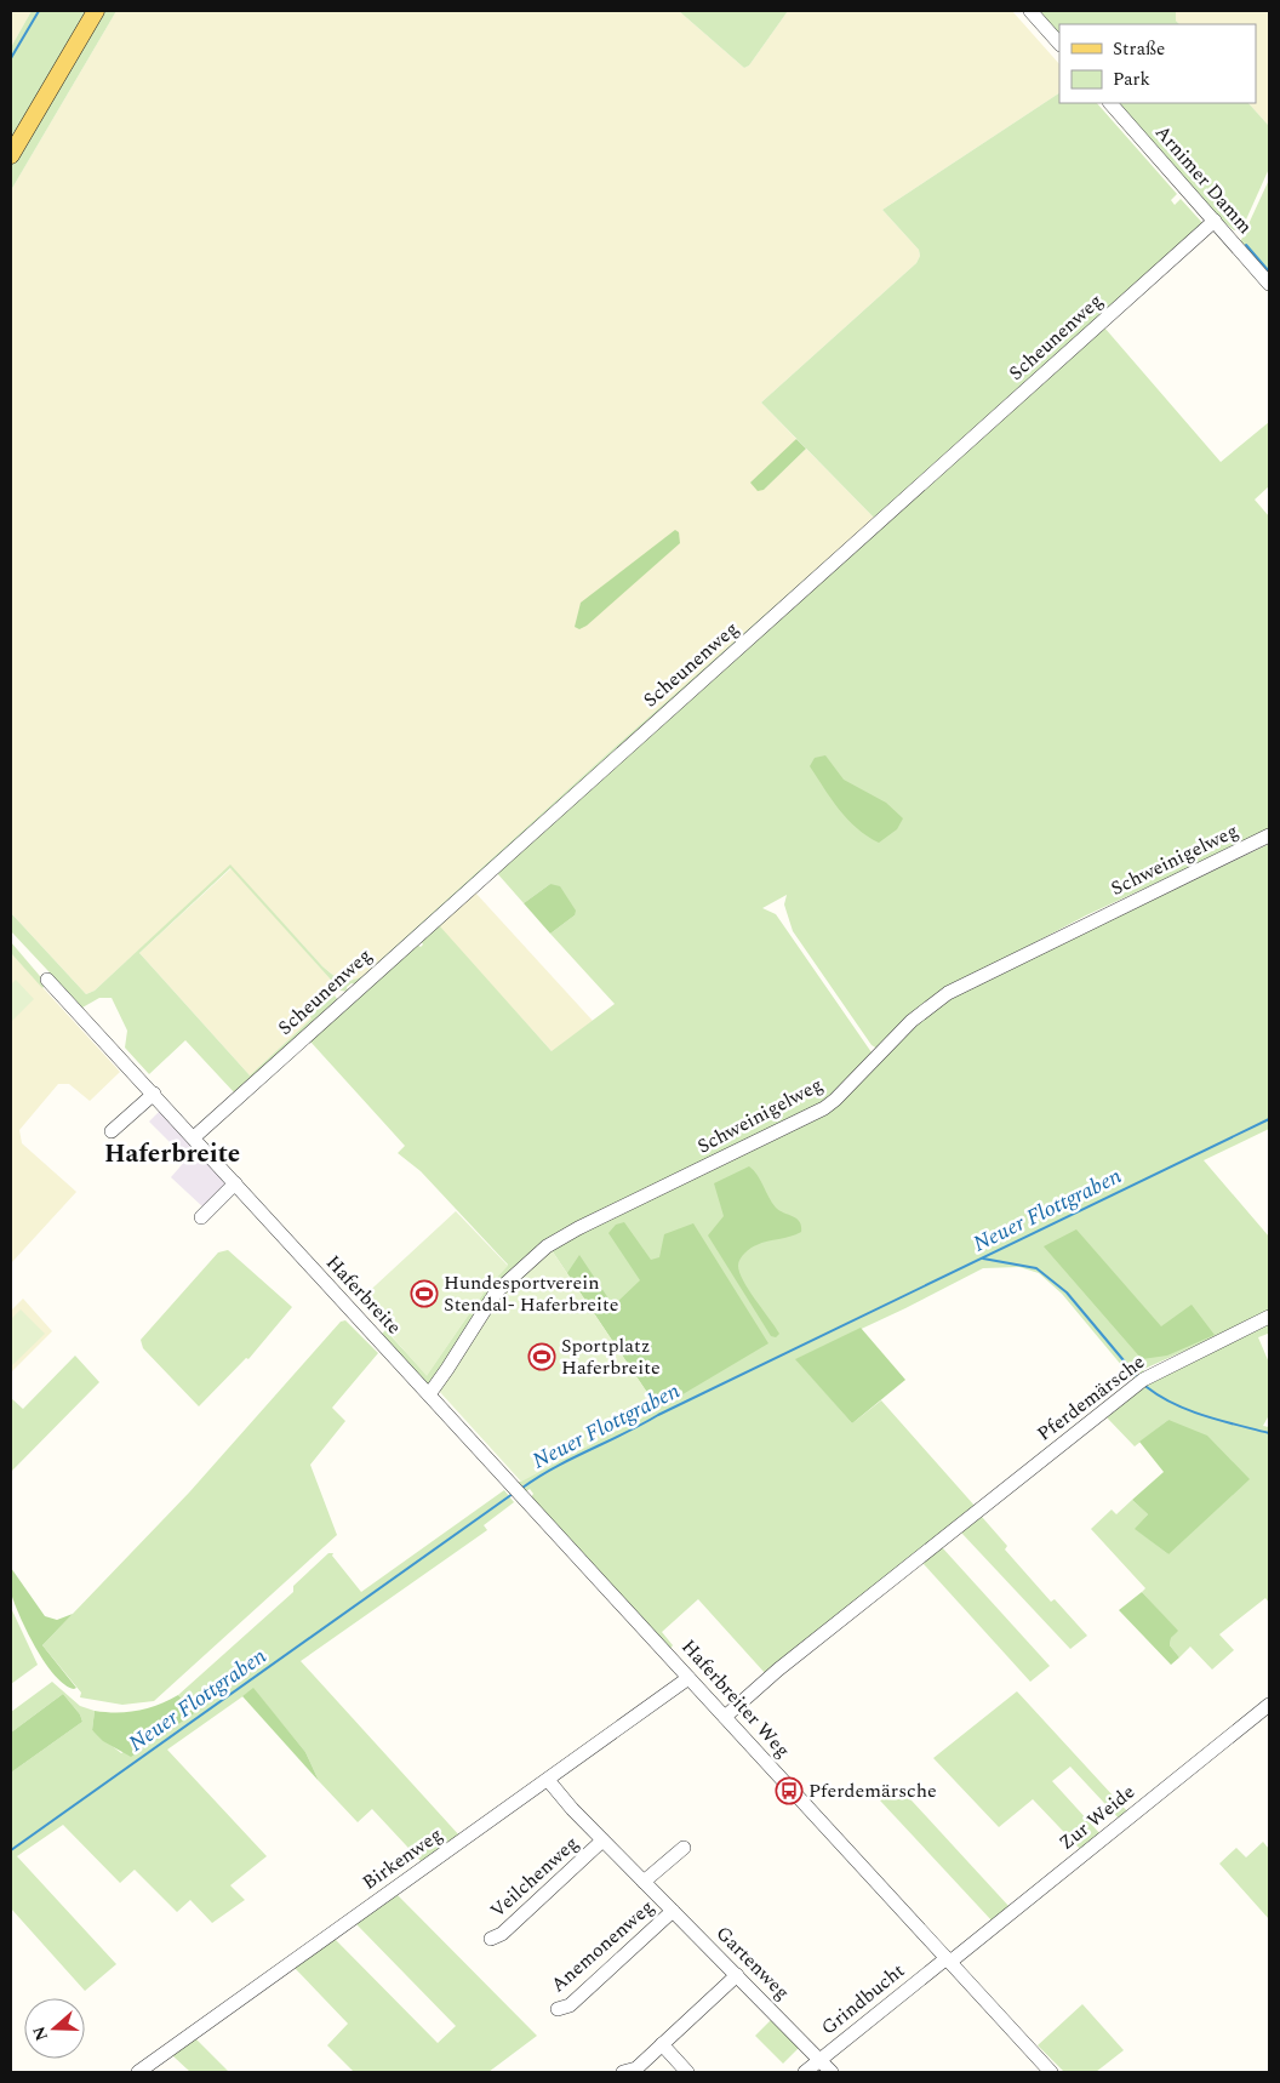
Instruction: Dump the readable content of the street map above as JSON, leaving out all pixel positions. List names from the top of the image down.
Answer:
{
  "streets": {
    "street": [
      "Arnimer Damm",
      "Scheunenweg",
      "Schweinigelweg",
      "Haferbreite",
      "Pferdemärsche",
      "Haferbreiter Weg",
      "Zur Weide",
      "Birkenweg",
      "Veilchenweg",
      "Anemonenweg",
      "Gartenweg",
      "Grindbucht"
    ]
  },
  "crossings": [
    ["Arnimer Damm", "Scheunenweg"],
    ["Scheunenweg", "Haferbreite"],
    ["Schweinigelweg", "Haferbreite"],
    ["Haferbreite", "Haferbreiter Weg"],
    ["Pferdemärsche", "Haferbreiter Weg"],
    ["Haferbreiter Weg", "Zur Weide"],
    ["Haferbreiter Weg", "Birkenweg"],
    ["Haferbreiter Weg", "Grindbucht"],
    ["Zur Weide", "Grindbucht"],
    ["Birkenweg", "Gartenweg"],
    ["Veilchenweg", "Gartenweg"],
    ["Anemonenweg", "Gartenweg"],
    ["Gartenweg", "Grindbucht"]
  ],
  "districts": ["Haferbreite"],
  "water": ["Neuer Flottgraben"],
  "places": {
    "sports": ["Hundesportverein Stendal- Haferbreite", "Sportplatz Haferbreite"],
    "bus stop": ["Pferdemärsche"]
  },
  "legend": ["Straße", "Park"],
  "north": "left"
}
